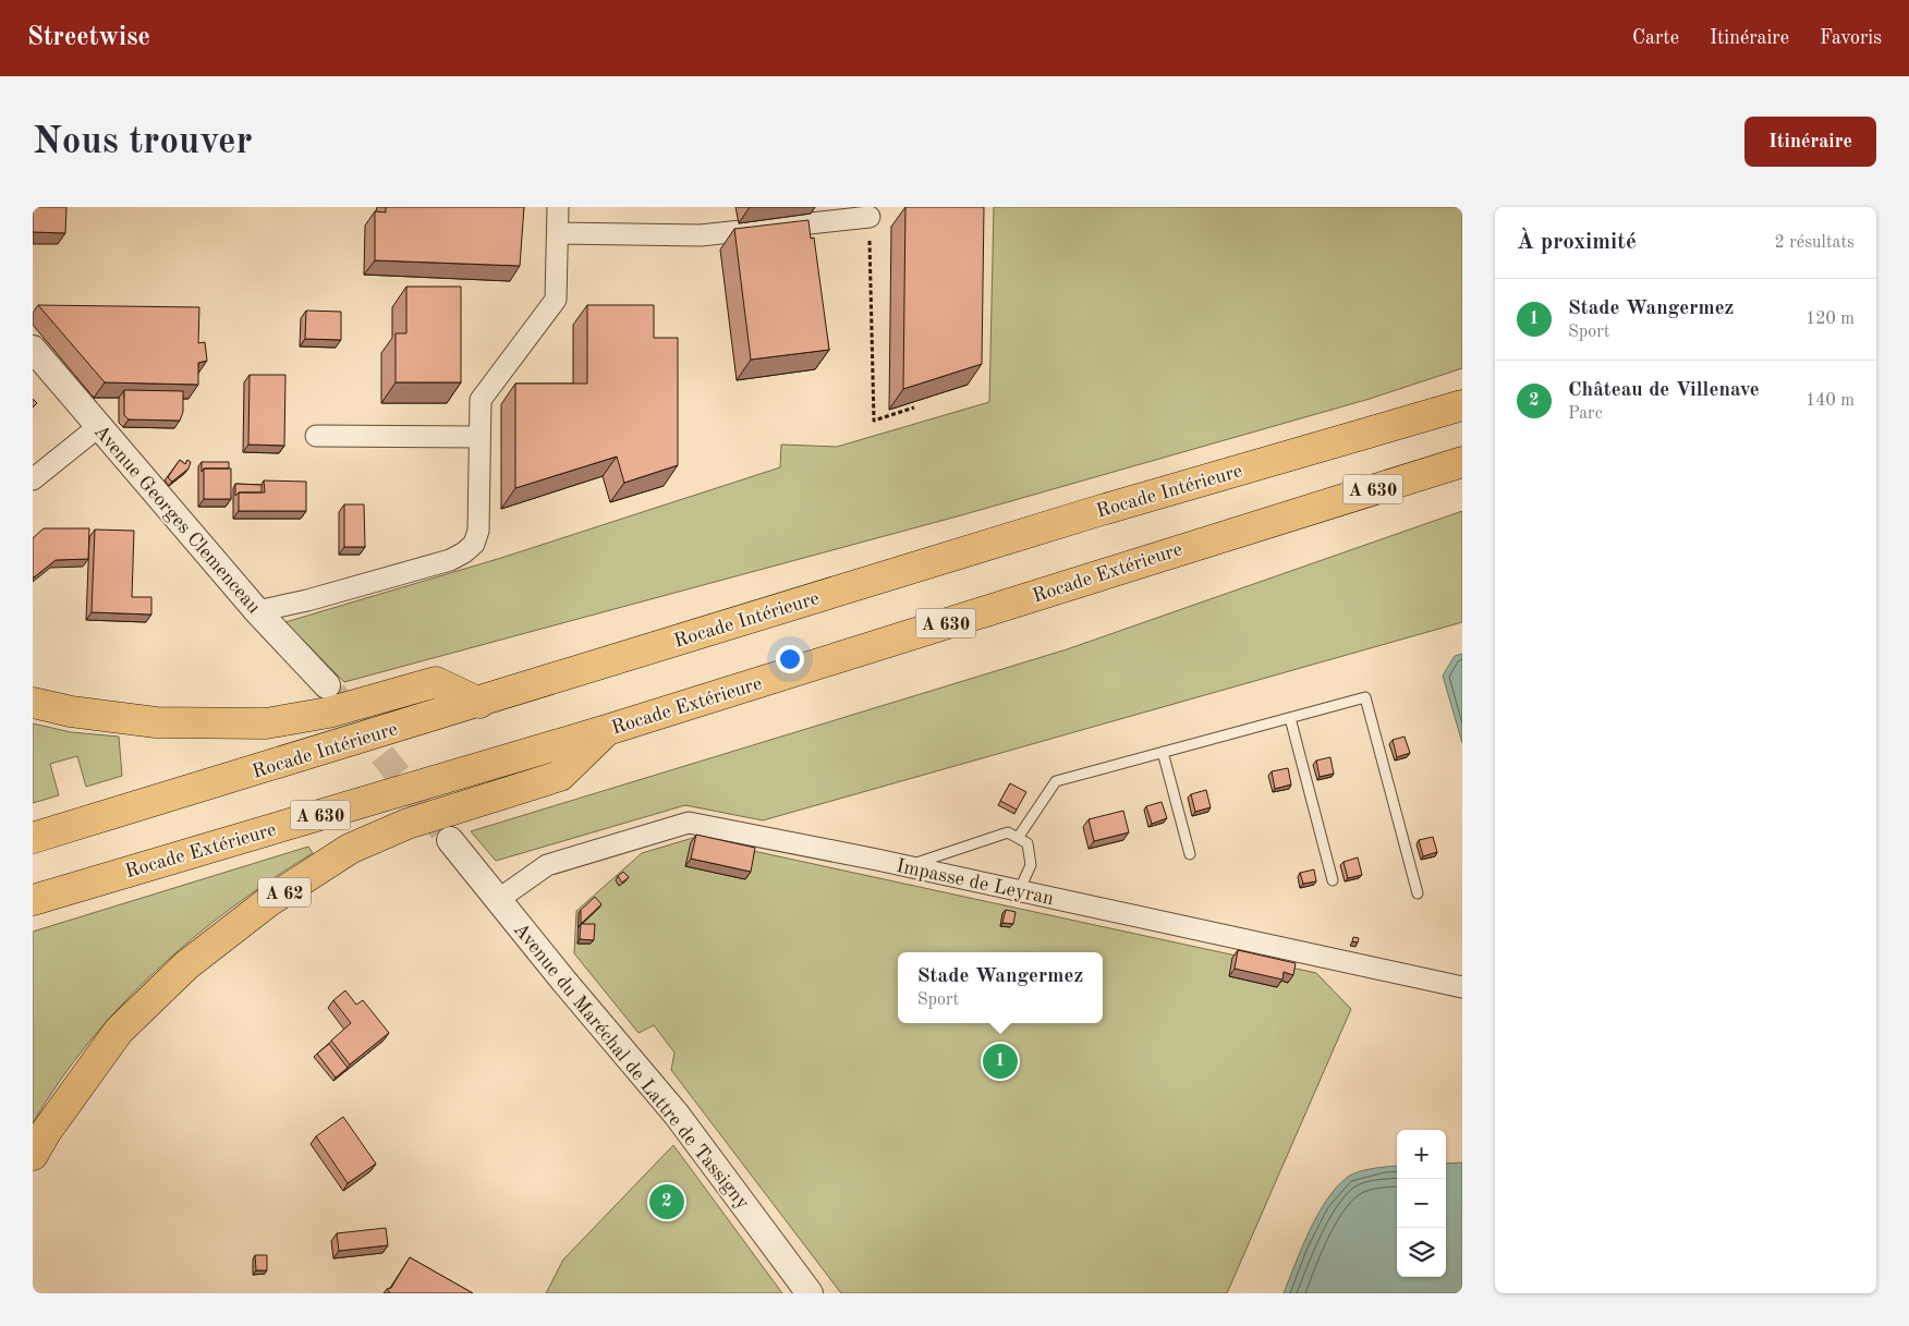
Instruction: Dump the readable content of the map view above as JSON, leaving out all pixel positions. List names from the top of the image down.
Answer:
{
  "streets": {
    "highway": [
      "A 630",
      "Rocade Intérieure",
      "Rocade Extérieure",
      "A 62"
    ],
    "street": ["Avenue Georges Clemenceau", "Impasse de Leyran", "Avenue du Maréchal de Lattre de Tassigny"]
  },
  "crossings": [
    ["Rocade Extérieure", "A 62"],
    ["Impasse de Leyran", "Avenue du Maréchal de Lattre de Tassigny"]
  ],
  "page": {
    "header": "Streetwise",
    "nav": ["Carte", "Itinéraire", "Favoris"],
    "buttons": "Itinéraire",
    "title": "Nous trouver",
    "heading": ["À proximité", "2 résultats"],
    "list": [
      {
        "mark": "1",
        "name": "Stade Wangermez",
        "note": "Sport",
        "value": "120 m"
      },
      {
        "mark": "2",
        "name": "Château de Villenave",
        "note": "Parc",
        "value": "140 m"
      }
    ],
    "popup": ["Stade Wangermez", "Sport"],
    "pins": ["1", "2"],
    "map_buttons": ["+", "−"]
  }
}
